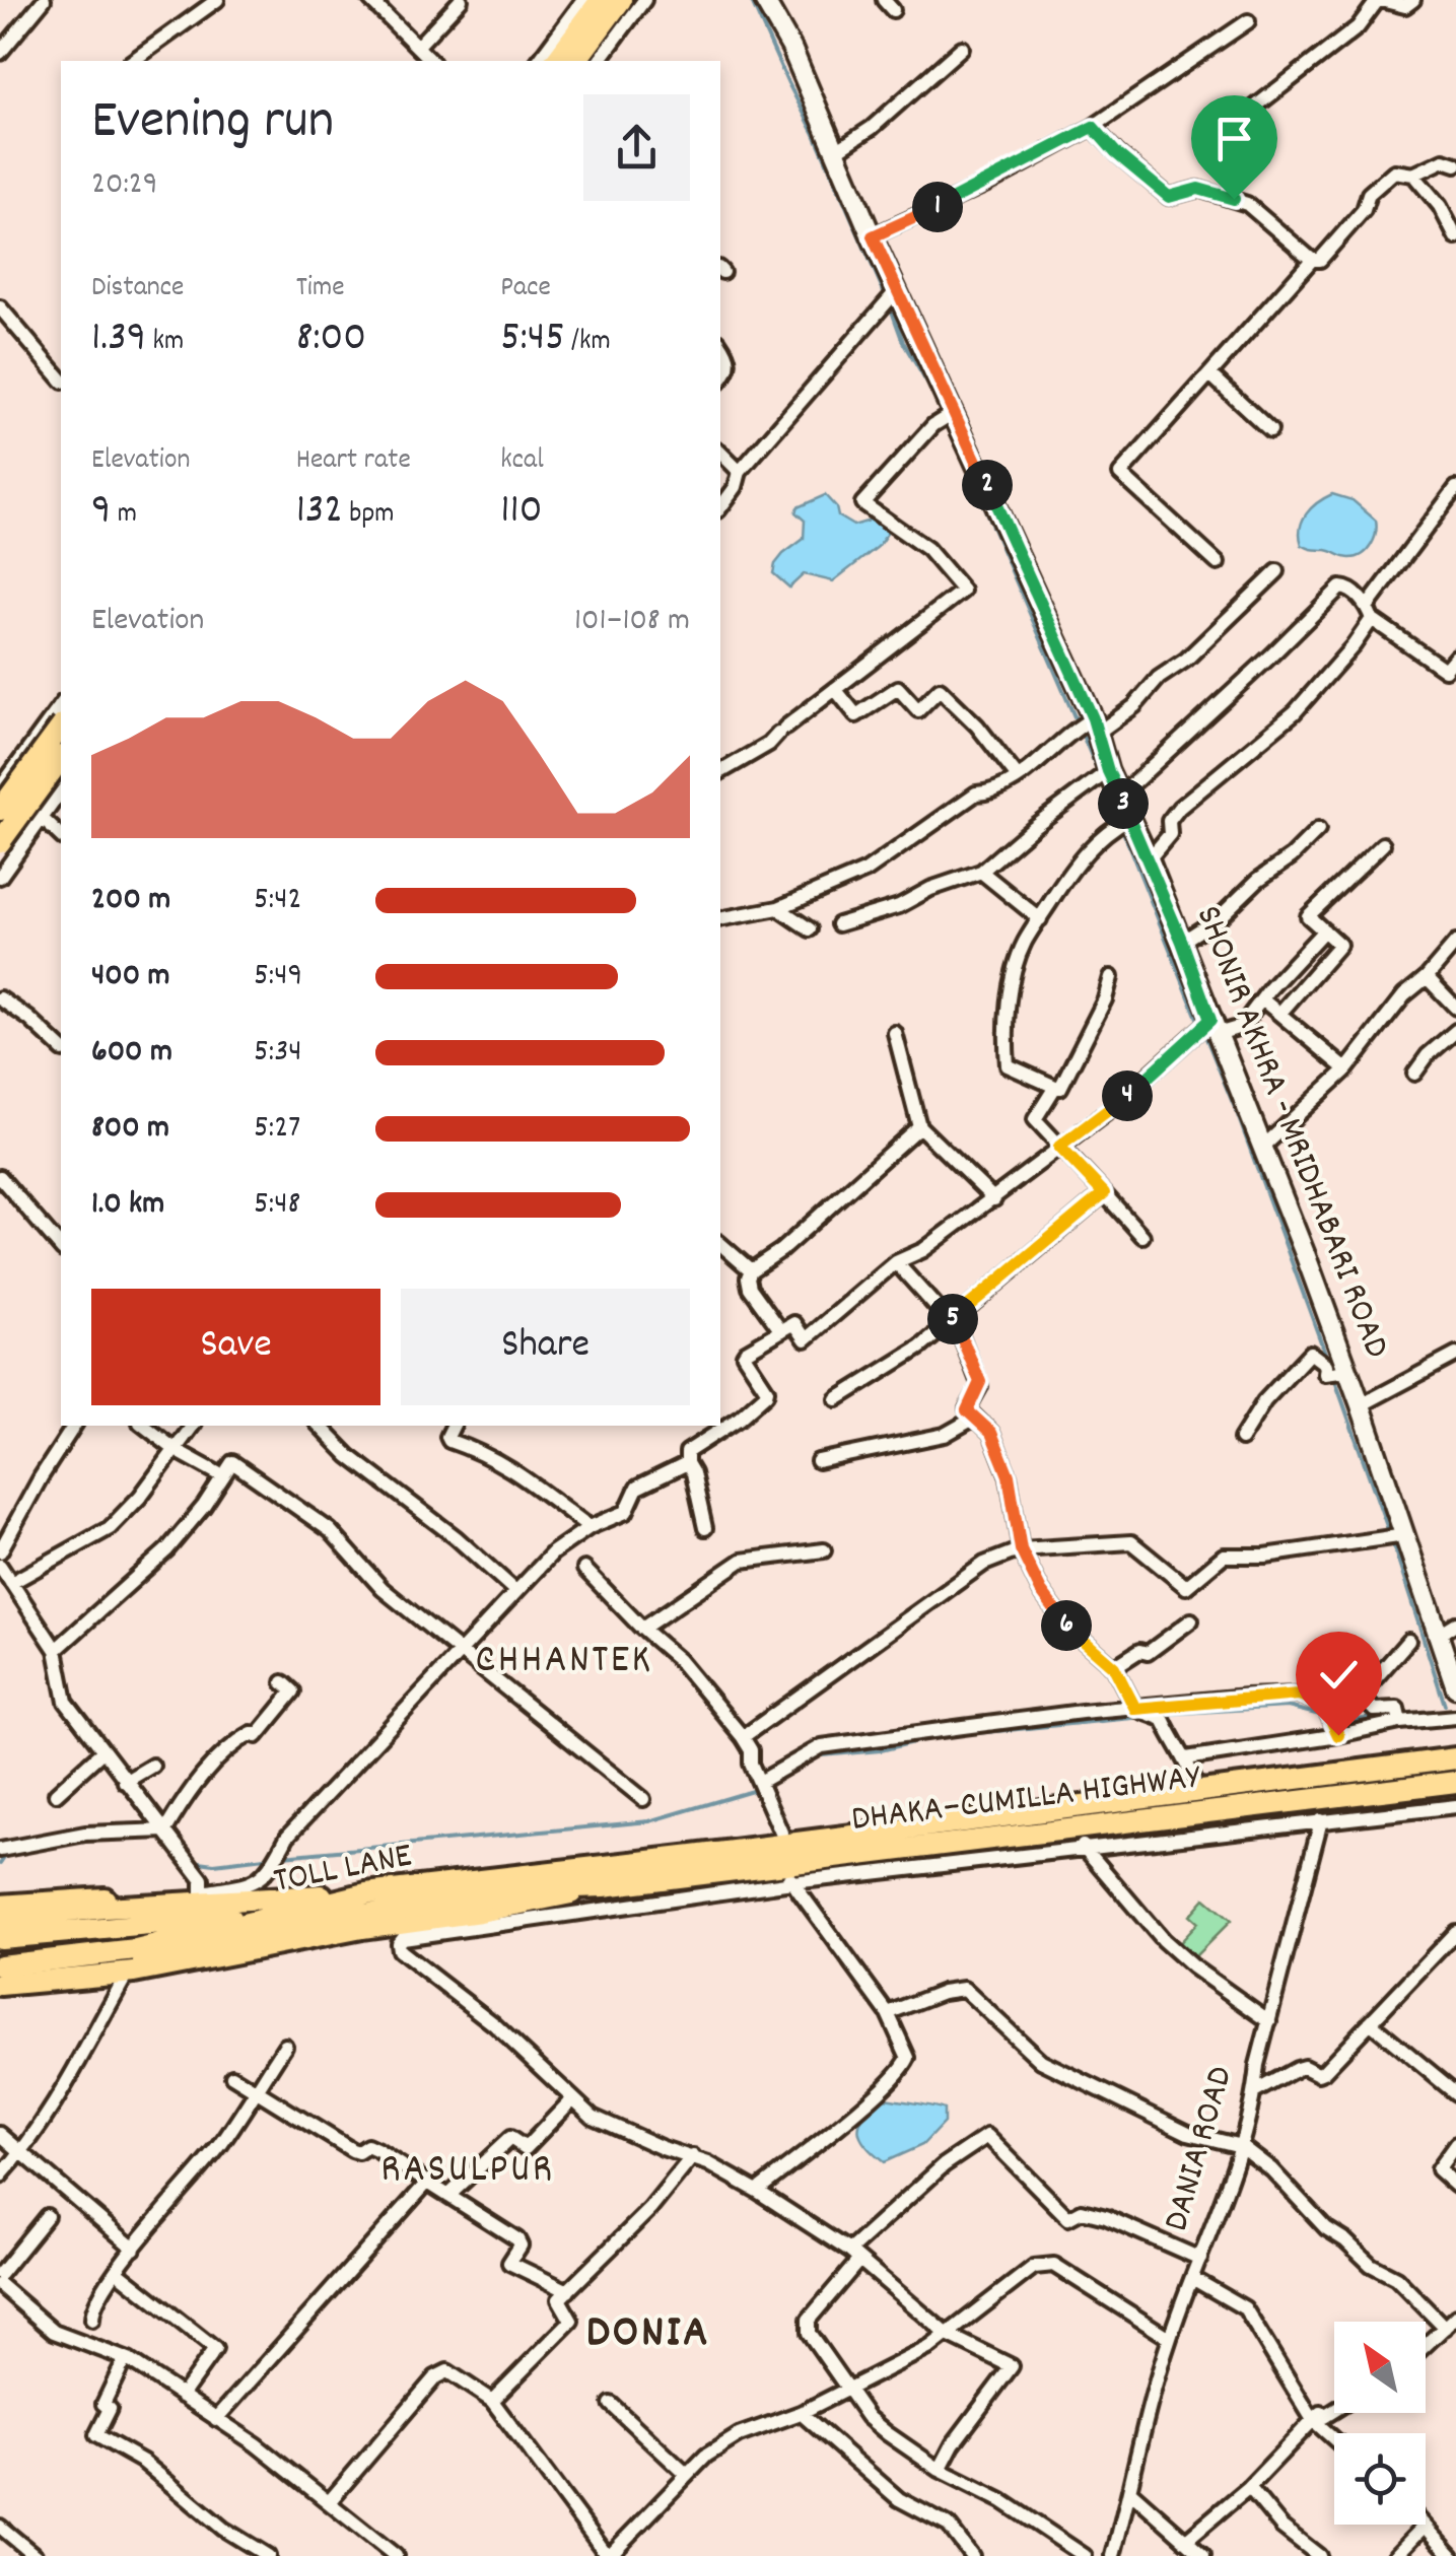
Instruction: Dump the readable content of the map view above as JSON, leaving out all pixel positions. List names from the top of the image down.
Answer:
{
  "streets": {
    "main road": ["SHONIR AKHRA - MRIDHABARI ROAD", "DHAKA–CUMILLA HIGHWAY", "TOLL LANE"],
    "street": ["DANIA ROAD"]
  },
  "crossings": [
    ["DHAKA–CUMILLA HIGHWAY", "TOLL LANE"]
  ],
  "districts": ["CHHANTEK", "RASULPUR", "DONIA"],
  "north": "top left",
  "page": {
    "heading": ["Evening run", "20:29"],
    "pins": [
      "1",
      "2",
      "3",
      "4",
      "5",
      "6"
    ],
    "stats": [
      ["Distance", "1.39 km"],
      ["Time", "8:00"],
      ["Pace", "5:45 /km"],
      ["Elevation", "9 m"],
      ["Heart rate", "132 bpm"],
      ["kcal", "110"]
    ],
    "chart": ["Elevation", "101–108 m"],
    "list": [
      {
        "name": "200 m",
        "note": "5:42"
      },
      {
        "name": "400 m",
        "note": "5:49"
      },
      {
        "name": "600 m",
        "note": "5:34"
      },
      {
        "name": "800 m",
        "note": "5:27"
      },
      {
        "name": "1.0 km",
        "note": "5:48"
      }
    ],
    "buttons": ["Save", "Share"]
  }
}
